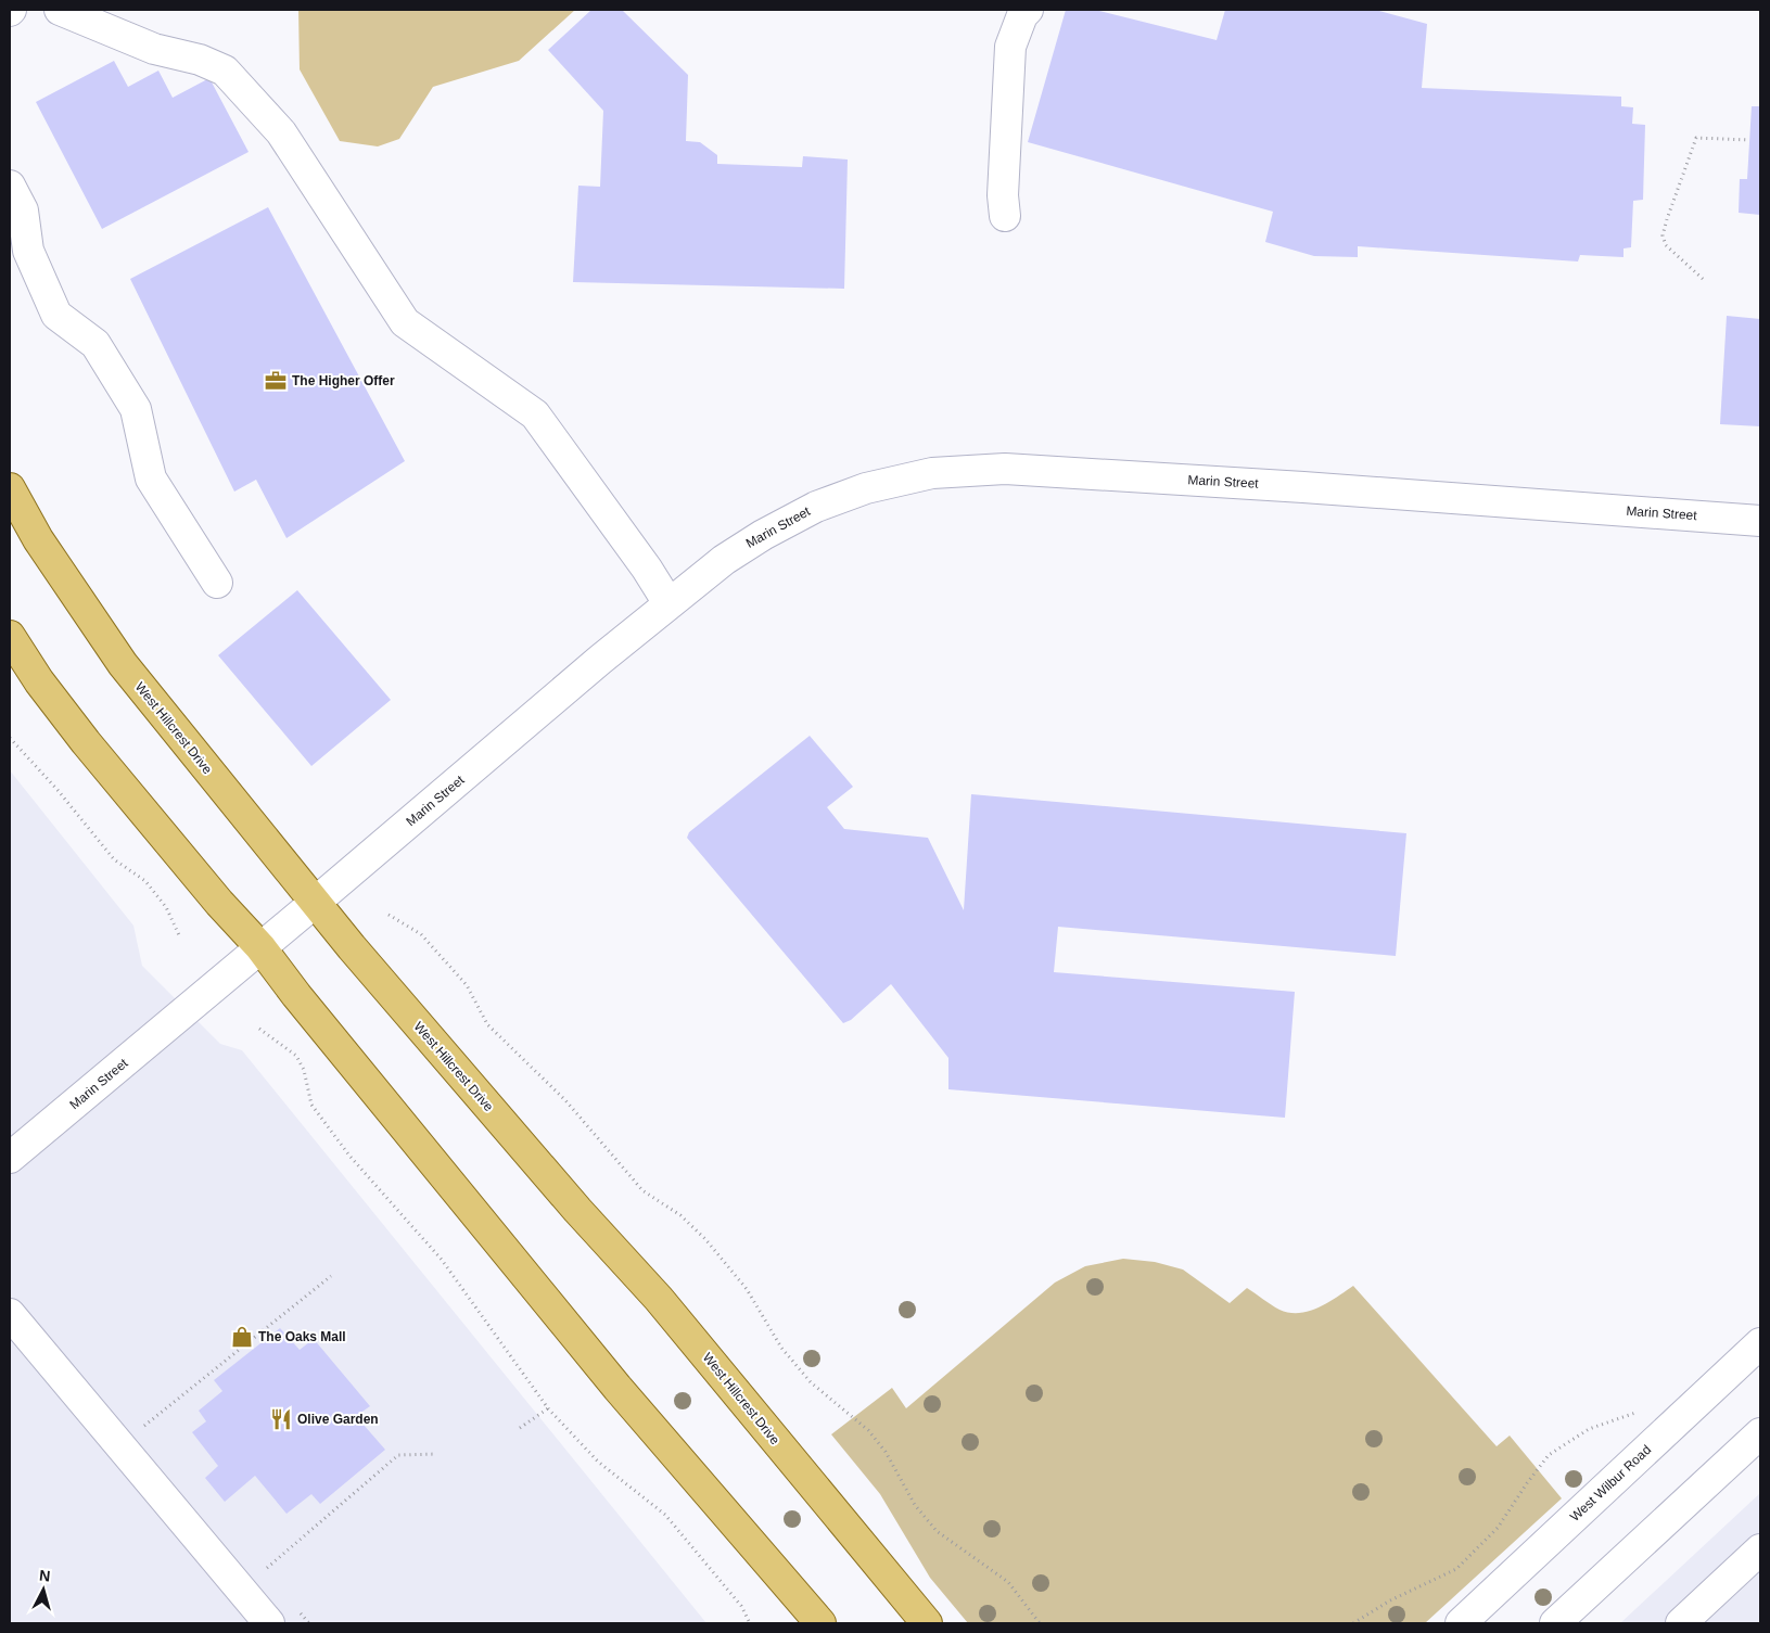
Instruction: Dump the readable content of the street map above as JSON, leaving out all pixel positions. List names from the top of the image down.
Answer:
{
  "streets": {
    "main road": ["West Hillcrest Drive"],
    "street": ["Marin Street", "West Wilbur Road"]
  },
  "crossings": [
    ["Marin Street", "West Hillcrest Drive"]
  ],
  "places": {
    "office": ["The Higher Offer"],
    "shop": ["The Oaks Mall"],
    "restaurant": ["Olive Garden"]
  },
  "north": "top"
}
